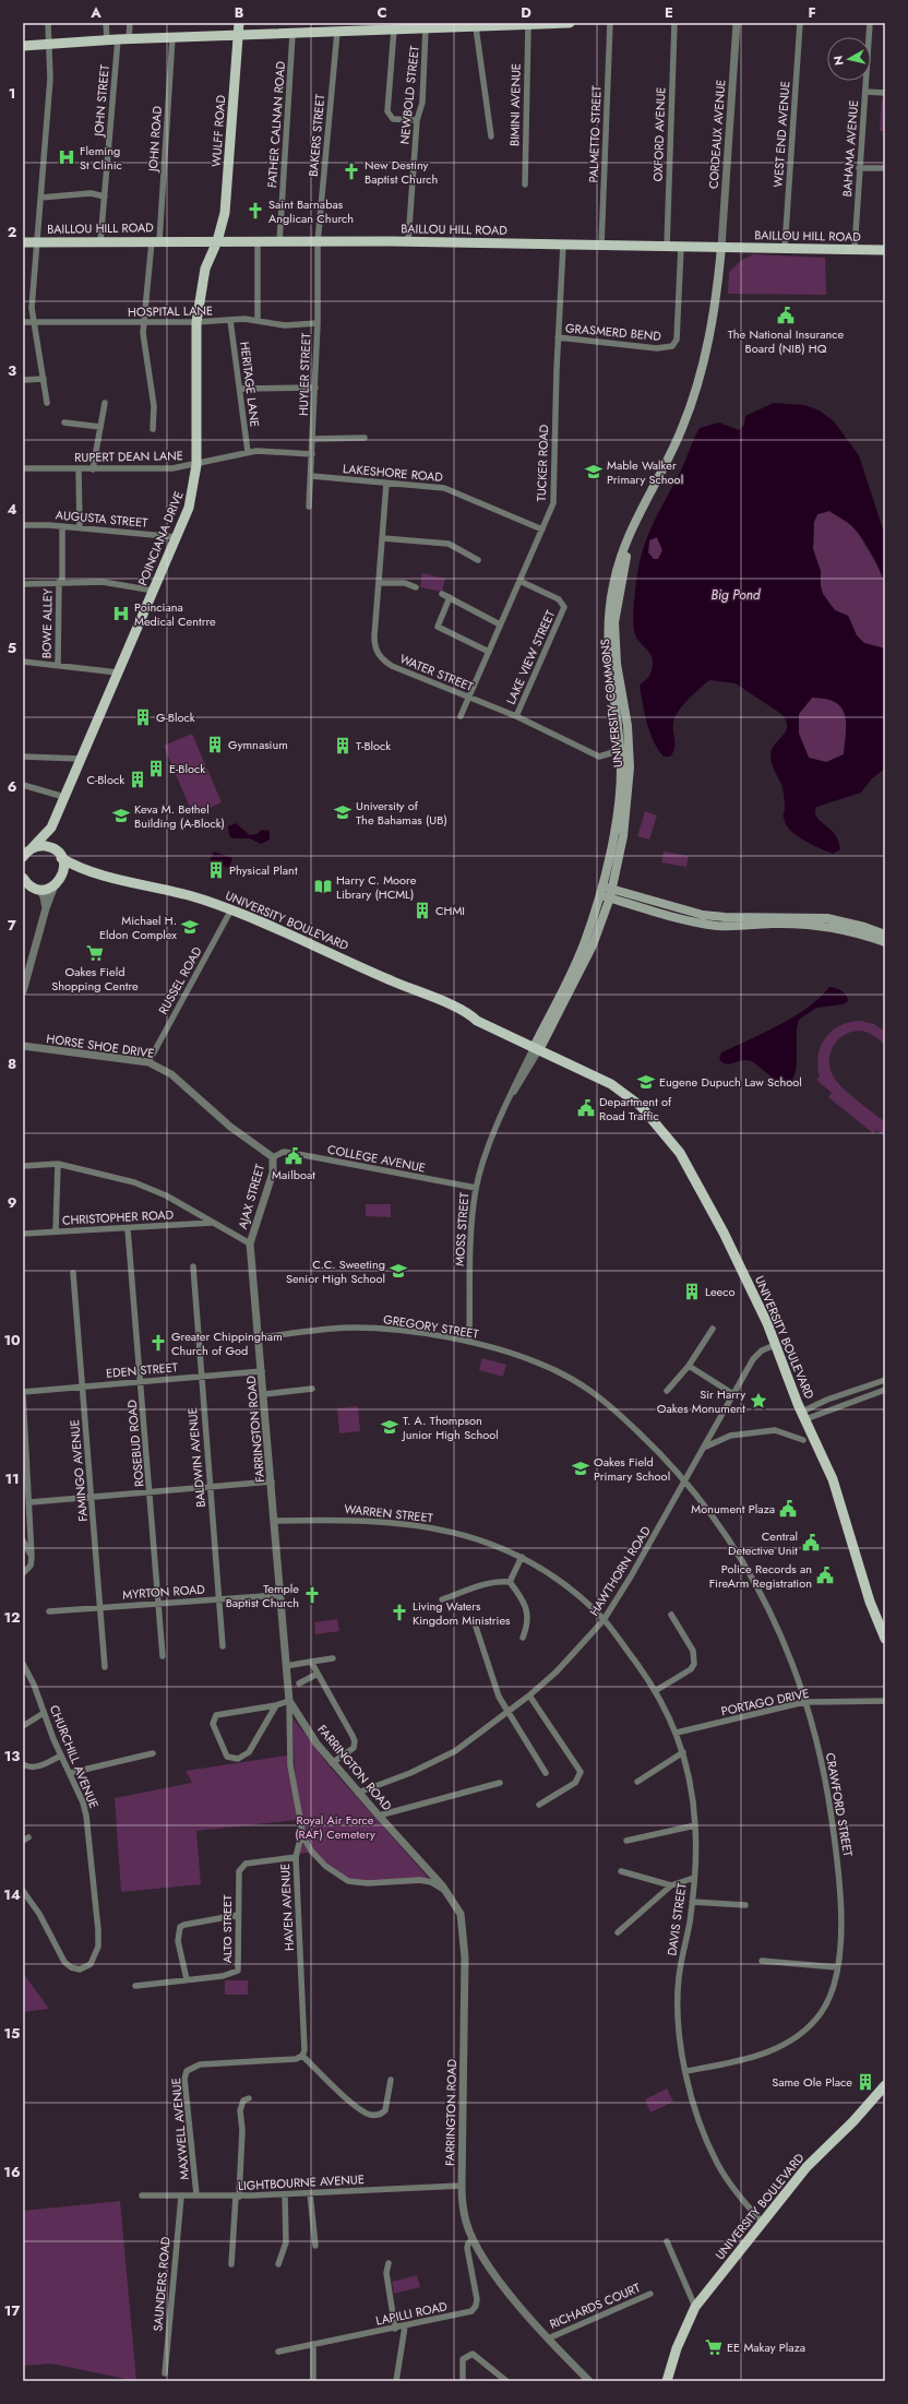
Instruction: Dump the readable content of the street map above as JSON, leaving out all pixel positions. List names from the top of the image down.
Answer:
{
  "streets": {
    "main road": [
      "WULFF ROAD",
      "BAILLOU HILL ROAD",
      "POINCIANA DRIVE",
      "UNIVERSITY COMMONS",
      "UNIVERSITY BOULEVARD"
    ],
    "street": [
      "NEWBOLD STREET",
      "JOHN STREET",
      "BIMINI AVENUE",
      "FATHER CALNAN ROAD",
      "PALMETTO STREET",
      "OXFORD AVENUE",
      "CORDEAUX AVENUE",
      "WEST END AVENUE",
      "BAKERS STREET",
      "JOHN ROAD",
      "BAHAMA AVENUE",
      "HOSPITAL LANE",
      "GRASMERD BEND",
      "HUYLER STREET",
      "HERITAGE LANE",
      "RUPERT DEAN LANE",
      "TUCKER ROAD",
      "LAKESHORE ROAD",
      "AUGUSTA STREET",
      "BOWE ALLEY",
      "LAKE VIEW STREET",
      "WATER STREET",
      "RUSSEL ROAD",
      "HORSE SHOE DRIVE",
      "COLLEGE AVENUE",
      "AJAX STREET",
      "CHRISTOPHER ROAD",
      "MOSS STREET",
      "GREGORY STREET",
      "EDEN STREET",
      "FARRINGTON ROAD",
      "ROSEBUD ROAD",
      "BALDWIN AVENUE",
      "FAMINGO AVENUE",
      "WARREN STREET",
      "HAWTHORN ROAD",
      "MYRTON ROAD",
      "PORTAGO DRIVE",
      "CHURCHILL AVENUE",
      "CRAWFORD STREET",
      "HAVEN AVENUE",
      "DAVIS STREET",
      "ALTO STREET",
      "MAXWELL AVENUE",
      "LIGHTBOURNE AVENUE",
      "SAUNDERS ROAD",
      "RICHARDS COURT",
      "LAPILLI ROAD"
    ]
  },
  "crossings": [
    ["NEWBOLD STREET", "BAILLOU HILL ROAD"],
    ["JOHN STREET", "BAILLOU HILL ROAD"],
    ["FATHER CALNAN ROAD", "BAILLOU HILL ROAD"],
    ["WULFF ROAD", "BAILLOU HILL ROAD"],
    ["WULFF ROAD", "POINCIANA DRIVE"],
    ["PALMETTO STREET", "BAILLOU HILL ROAD"],
    ["OXFORD AVENUE", "BAILLOU HILL ROAD"],
    ["CORDEAUX AVENUE", "BAILLOU HILL ROAD"],
    ["CORDEAUX AVENUE", "UNIVERSITY COMMONS"],
    ["WEST END AVENUE", "BAILLOU HILL ROAD"],
    ["BAKERS STREET", "BAILLOU HILL ROAD"],
    ["BAKERS STREET", "HUYLER STREET"],
    ["JOHN ROAD", "BAILLOU HILL ROAD"],
    ["JOHN ROAD", "HOSPITAL LANE"],
    ["BAHAMA AVENUE", "BAILLOU HILL ROAD"],
    ["BAILLOU HILL ROAD", "GRASMERD BEND"],
    ["BAILLOU HILL ROAD", "HUYLER STREET"],
    ["BAILLOU HILL ROAD", "TUCKER ROAD"],
    ["BAILLOU HILL ROAD", "POINCIANA DRIVE"],
    ["BAILLOU HILL ROAD", "UNIVERSITY COMMONS"],
    ["HOSPITAL LANE", "HUYLER STREET"],
    ["HOSPITAL LANE", "HERITAGE LANE"],
    ["HOSPITAL LANE", "POINCIANA DRIVE"],
    ["GRASMERD BEND", "TUCKER ROAD"],
    ["HUYLER STREET", "RUPERT DEAN LANE"],
    ["HUYLER STREET", "LAKESHORE ROAD"],
    ["HERITAGE LANE", "RUPERT DEAN LANE"],
    ["RUPERT DEAN LANE", "POINCIANA DRIVE"],
    ["TUCKER ROAD", "LAKESHORE ROAD"],
    ["TUCKER ROAD", "LAKE VIEW STREET"],
    ["TUCKER ROAD", "WATER STREET"],
    ["LAKESHORE ROAD", "WATER STREET"],
    ["AUGUSTA STREET", "POINCIANA DRIVE"],
    ["AUGUSTA STREET", "BOWE ALLEY"],
    ["LAKE VIEW STREET", "WATER STREET"],
    ["WATER STREET", "UNIVERSITY COMMONS"],
    ["UNIVERSITY COMMONS", "UNIVERSITY BOULEVARD"],
    ["UNIVERSITY COMMONS", "MOSS STREET"],
    ["UNIVERSITY BOULEVARD", "RUSSEL ROAD"],
    ["UNIVERSITY BOULEVARD", "MOSS STREET"],
    ["UNIVERSITY BOULEVARD", "HAWTHORN ROAD"],
    ["UNIVERSITY BOULEVARD", "DAVIS STREET"],
    ["RUSSEL ROAD", "HORSE SHOE DRIVE"],
    ["HORSE SHOE DRIVE", "COLLEGE AVENUE"],
    ["HORSE SHOE DRIVE", "AJAX STREET"],
    ["COLLEGE AVENUE", "AJAX STREET"],
    ["COLLEGE AVENUE", "MOSS STREET"],
    ["AJAX STREET", "FARRINGTON ROAD"],
    ["CHRISTOPHER ROAD", "ROSEBUD ROAD"],
    ["MOSS STREET", "GREGORY STREET"],
    ["GREGORY STREET", "FARRINGTON ROAD"],
    ["GREGORY STREET", "HAWTHORN ROAD"],
    ["GREGORY STREET", "CRAWFORD STREET"],
    ["EDEN STREET", "FARRINGTON ROAD"],
    ["EDEN STREET", "ROSEBUD ROAD"],
    ["EDEN STREET", "BALDWIN AVENUE"],
    ["EDEN STREET", "FAMINGO AVENUE"],
    ["FARRINGTON ROAD", "WARREN STREET"],
    ["FARRINGTON ROAD", "HAWTHORN ROAD"],
    ["FARRINGTON ROAD", "MYRTON ROAD"],
    ["FARRINGTON ROAD", "HAVEN AVENUE"],
    ["FARRINGTON ROAD", "LIGHTBOURNE AVENUE"],
    ["FARRINGTON ROAD", "RICHARDS COURT"],
    ["FARRINGTON ROAD", "LAPILLI ROAD"],
    ["ROSEBUD ROAD", "MYRTON ROAD"],
    ["BALDWIN AVENUE", "MYRTON ROAD"],
    ["FAMINGO AVENUE", "MYRTON ROAD"],
    ["WARREN STREET", "HAWTHORN ROAD"],
    ["WARREN STREET", "DAVIS STREET"],
    ["HAWTHORN ROAD", "CRAWFORD STREET"],
    ["HAWTHORN ROAD", "DAVIS STREET"],
    ["PORTAGO DRIVE", "CRAWFORD STREET"],
    ["PORTAGO DRIVE", "DAVIS STREET"],
    ["CRAWFORD STREET", "DAVIS STREET"],
    ["HAVEN AVENUE", "ALTO STREET"],
    ["HAVEN AVENUE", "MAXWELL AVENUE"],
    ["MAXWELL AVENUE", "LIGHTBOURNE AVENUE"],
    ["LIGHTBOURNE AVENUE", "SAUNDERS ROAD"]
  ],
  "water": ["Big Pond"],
  "parks": ["Royal Air Force (RAF) Cemetery"],
  "places": {
    "hospital": ["Fleming St Clinic", "Poinciana Medical Centrre"],
    "church": [
      "New Destiny Baptist Church",
      "Saint Barnabas Anglican Church",
      "Greater Chippingham Church of God",
      "Temple Baptist Church",
      "Living Waters Kingdom Ministries"
    ],
    "public building": [
      "The National Insurance Board (NIB) HQ",
      "Department of Road Traffic",
      "Mailboat",
      "Monument Plaza",
      "Central Detective Unit",
      "Police Records an FireArm Registration"
    ],
    "school or university": [
      "Mable Walker Primary School",
      "University of The Bahamas (UB)",
      "Keva M. Bethel Building (A-Block)",
      "Michael H. Eldon Complex",
      "Eugene Dupuch Law School",
      "C.C. Sweeting Senior High School",
      "T. A. Thompson Junior High School",
      "Oakes Field Primary School"
    ],
    "building": [
      "G-Block",
      "Gymnasium",
      "T-Block",
      "E-Block",
      "C-Block",
      "Physical Plant",
      "CHMI",
      "Leeco",
      "Same Ole Place"
    ],
    "library": ["Harry C. Moore Library (HCML)"],
    "supermarket": ["Oakes Field Shopping Centre", "EE Makay Plaza"],
    "place": ["Sir Harry Oakes Monument"]
  },
  "north": "left",
  "grid": {
    "columns": [
      "A",
      "B",
      "C",
      "D",
      "E",
      "F"
    ],
    "rows": [
      "1",
      "2",
      "3",
      "4",
      "5",
      "6",
      "7",
      "8",
      "9",
      "10",
      "11",
      "12",
      "13",
      "14",
      "15",
      "16",
      "17"
    ]
  }
}
